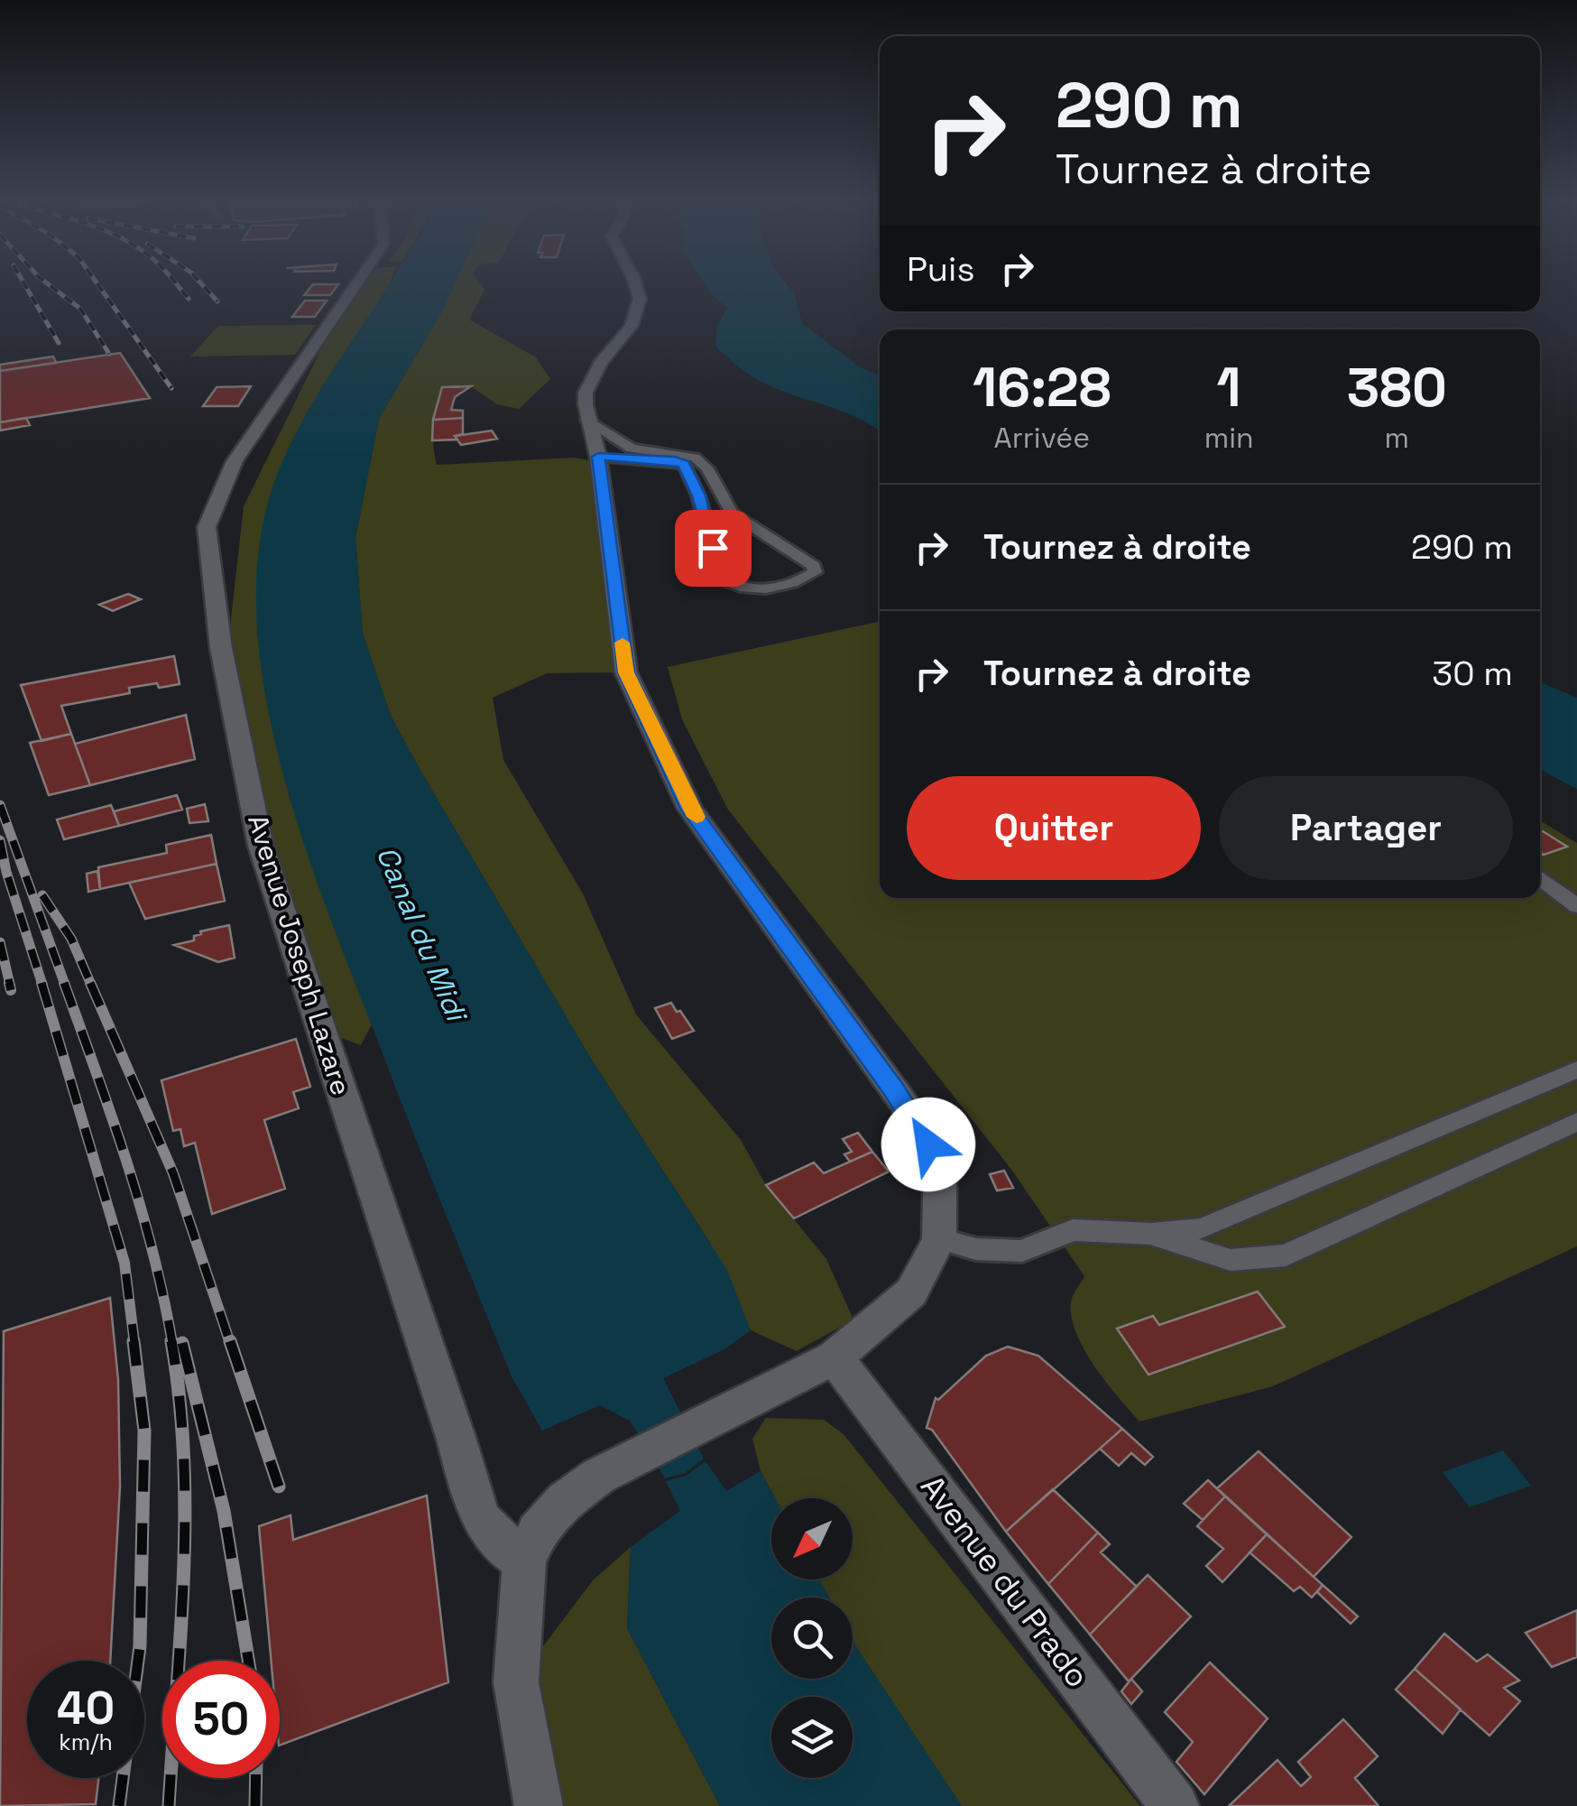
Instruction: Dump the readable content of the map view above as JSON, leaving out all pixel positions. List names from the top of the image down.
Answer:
{
  "streets": {
    "street": ["Avenue Joseph Lazare", "Avenue du Prado"]
  },
  "water": ["Canal du Midi"],
  "north": "bottom left",
  "page": {
    "turn": ["290 m", "Tournez à droite"],
    "then": "Puis",
    "eta": [
      "16:28",
      "Arrivée",
      "1",
      "min",
      "380",
      "m"
    ],
    "list": [
      {
        "name": "Tournez à droite",
        "value": "290 m"
      },
      {
        "name": "Tournez à droite",
        "value": "30 m"
      }
    ],
    "buttons": ["Quitter", "Partager"],
    "speed": "40 km/h",
    "limit": "50"
  }
}
